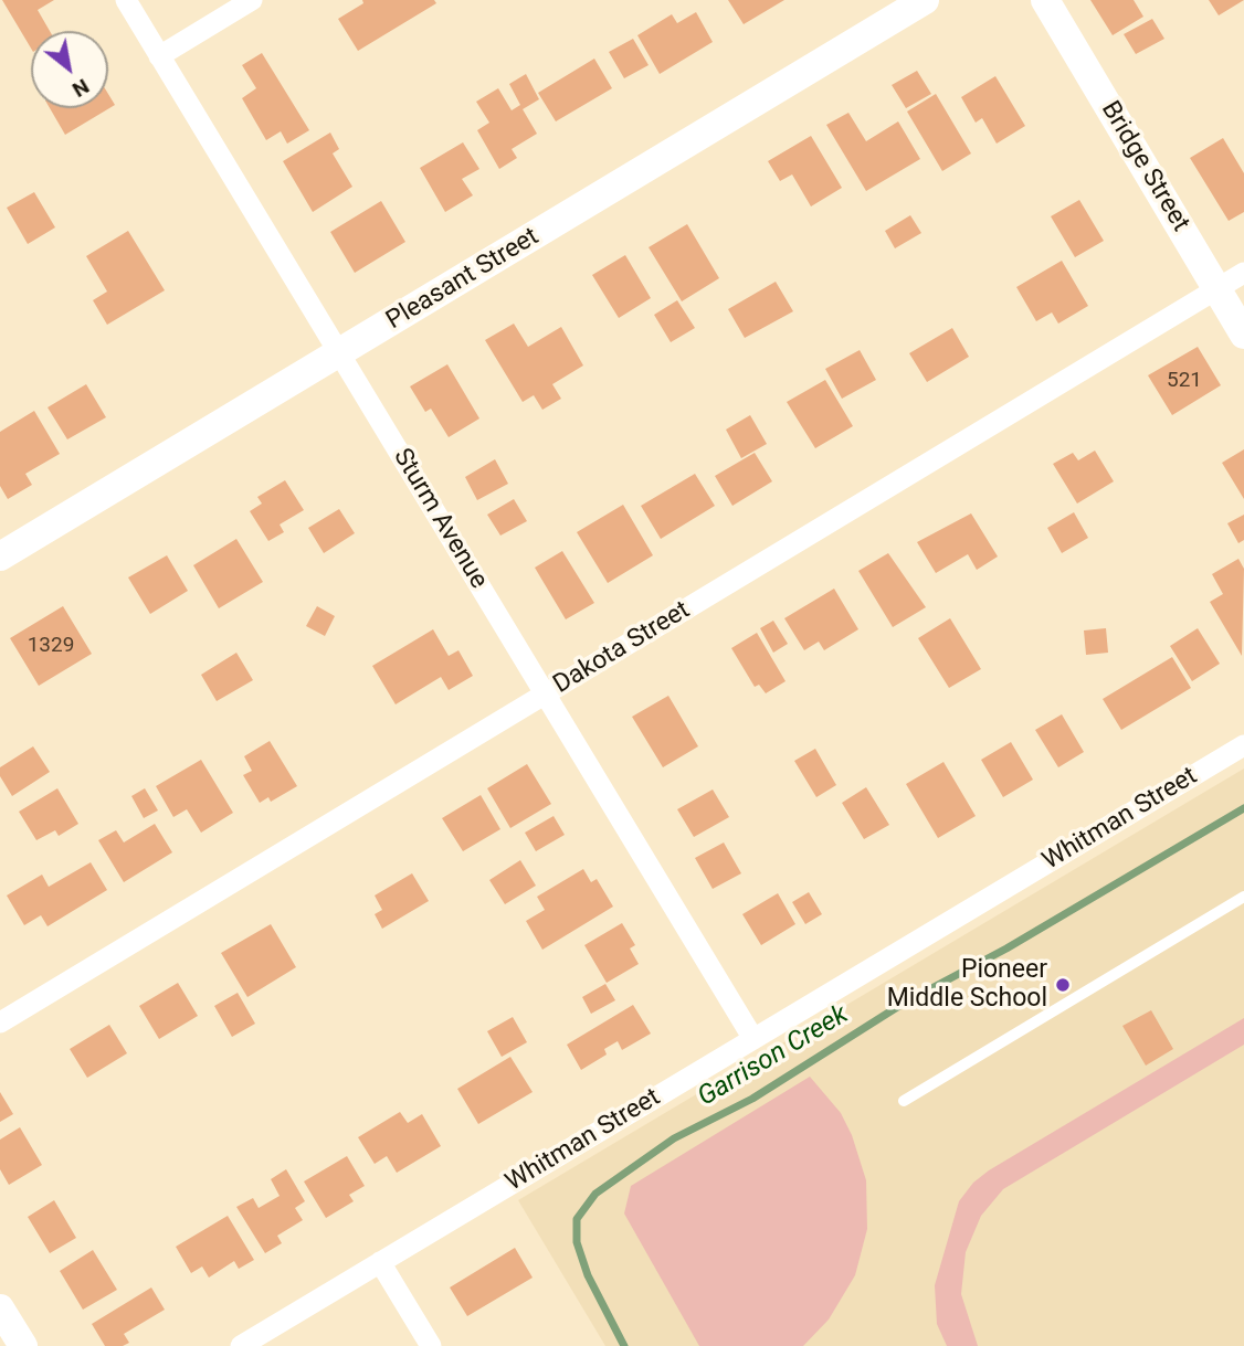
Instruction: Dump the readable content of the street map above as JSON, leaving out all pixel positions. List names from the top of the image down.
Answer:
{
  "streets": {
    "main road": ["Bridge Street", "Pleasant Street"],
    "street": ["Sturm Avenue", "Dakota Street", "Whitman Street"]
  },
  "crossings": [
    ["Bridge Street", "Dakota Street"],
    ["Pleasant Street", "Sturm Avenue"],
    ["Sturm Avenue", "Dakota Street"],
    ["Sturm Avenue", "Whitman Street"]
  ],
  "water": ["Garrison Creek"],
  "places": ["Pioneer Middle School"],
  "house_numbers": ["521", "1329"],
  "north": "bottom right"
}
